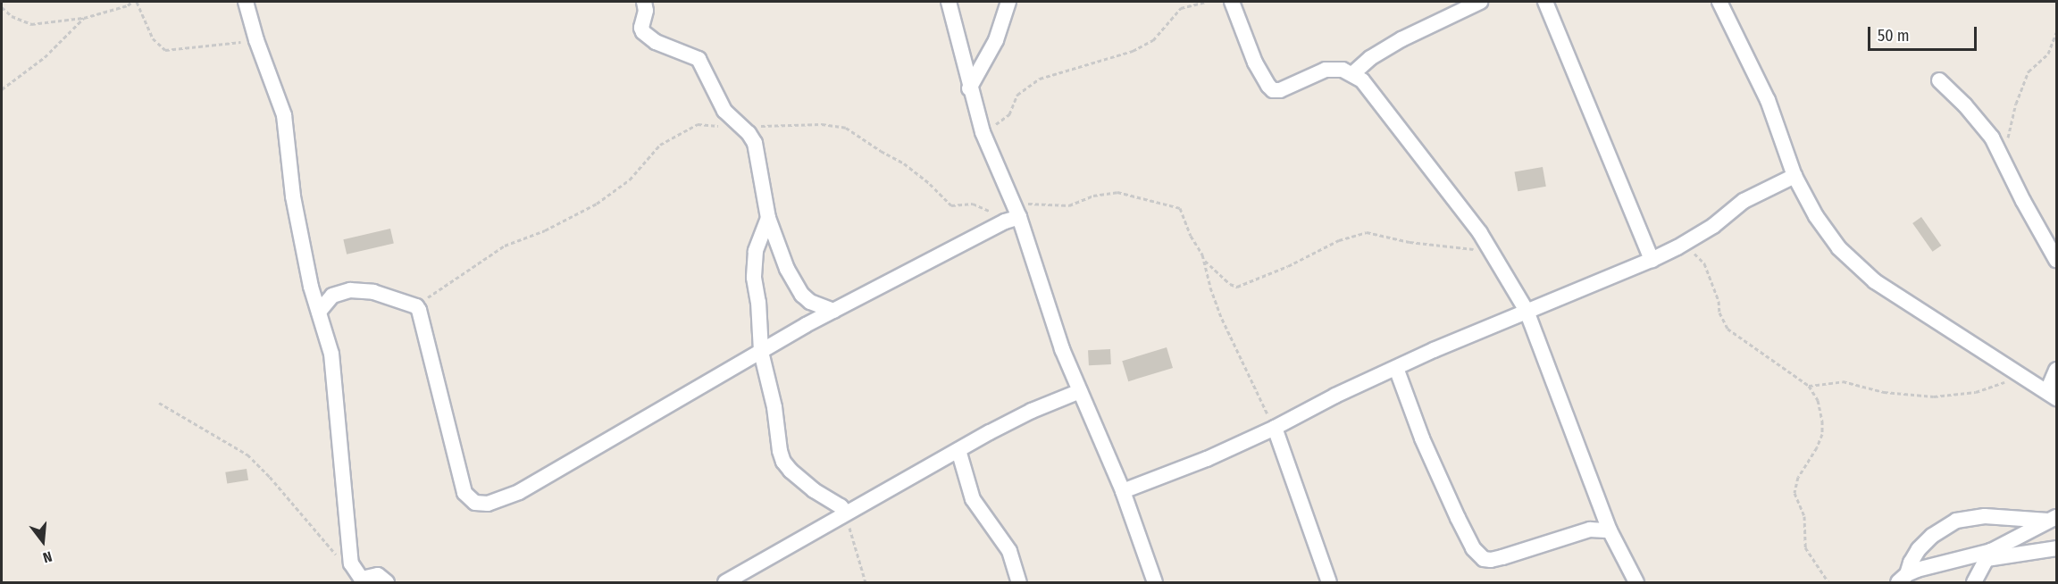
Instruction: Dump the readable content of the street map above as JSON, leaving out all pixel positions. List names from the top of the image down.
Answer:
{
  "scale_bar": "50 m",
  "north": "bottom"
}
